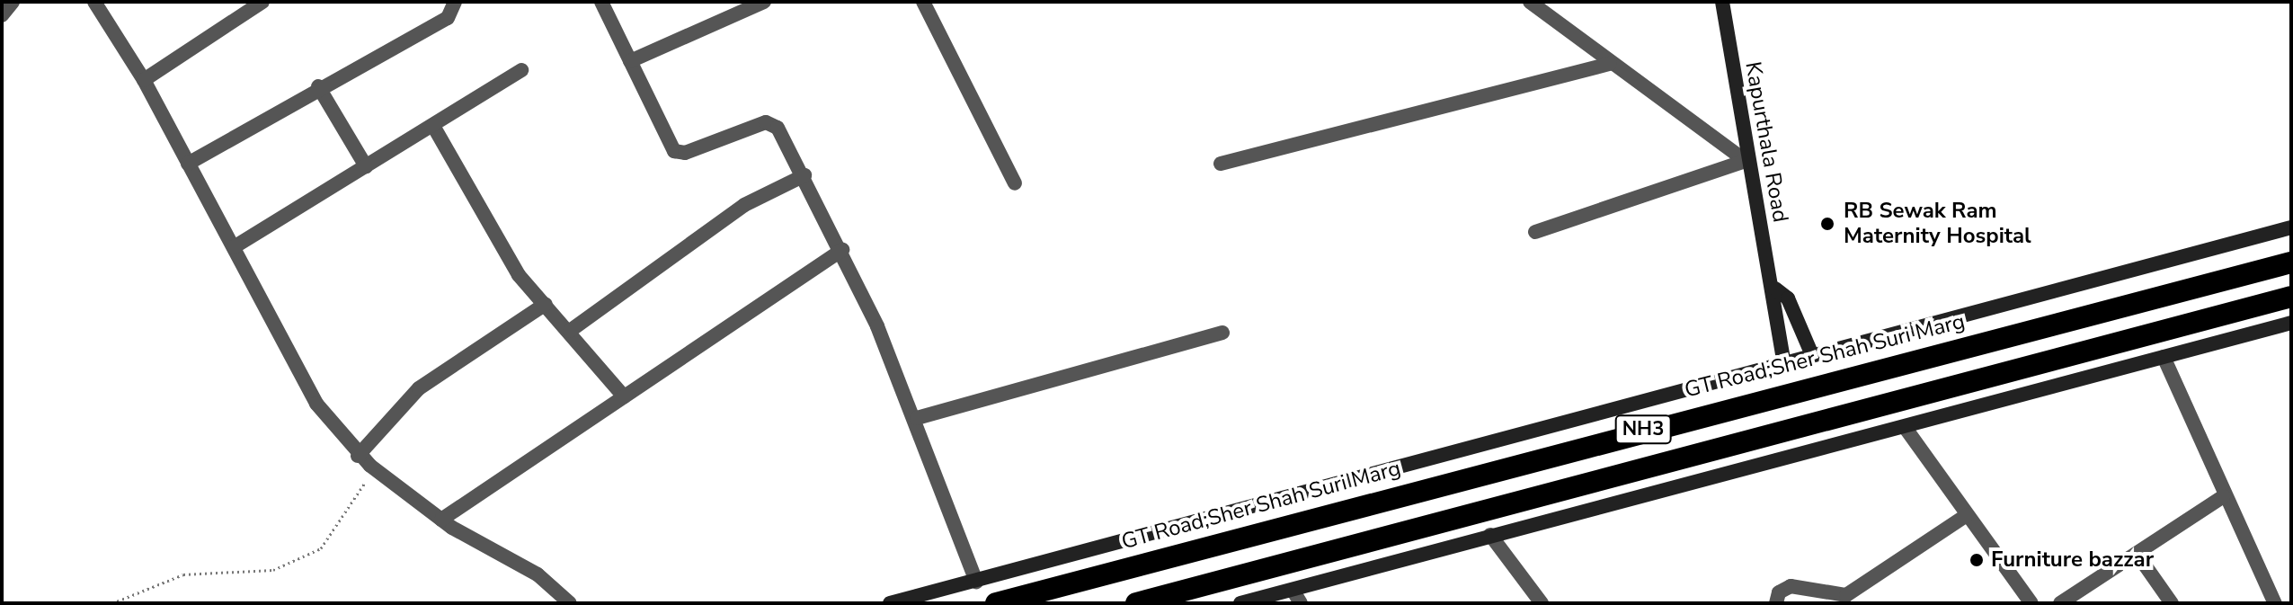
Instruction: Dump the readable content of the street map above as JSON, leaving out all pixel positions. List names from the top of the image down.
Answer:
{
  "streets": {
    "highway": ["GT Road;Sher Shah Suri Marg", "NH3"],
    "main road": ["Kapurthala Road"]
  },
  "places": ["RB Sewak Ram Maternity Hospital", "Furniture bazzar"]
}
